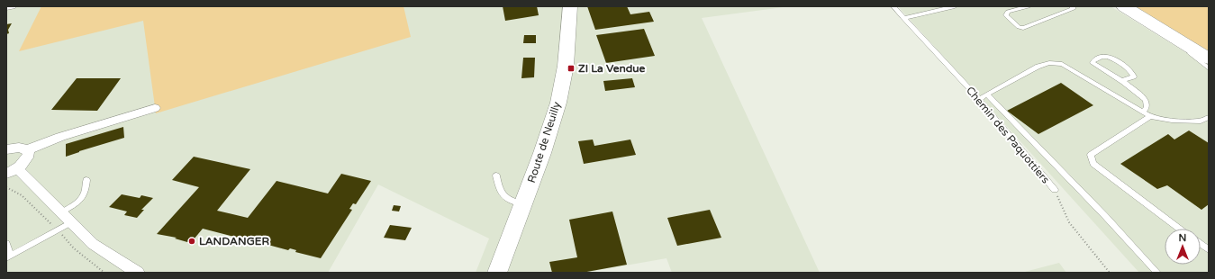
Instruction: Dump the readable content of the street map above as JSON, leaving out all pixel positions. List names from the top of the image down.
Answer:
{
  "streets": {
    "main road": ["Route de Neuilly"],
    "lane": ["Chemin des Paquottiers"]
  },
  "places": {
    "transit": ["ZI La Vendue"],
    "other": ["LANDANGER"]
  },
  "north": "top"
}
